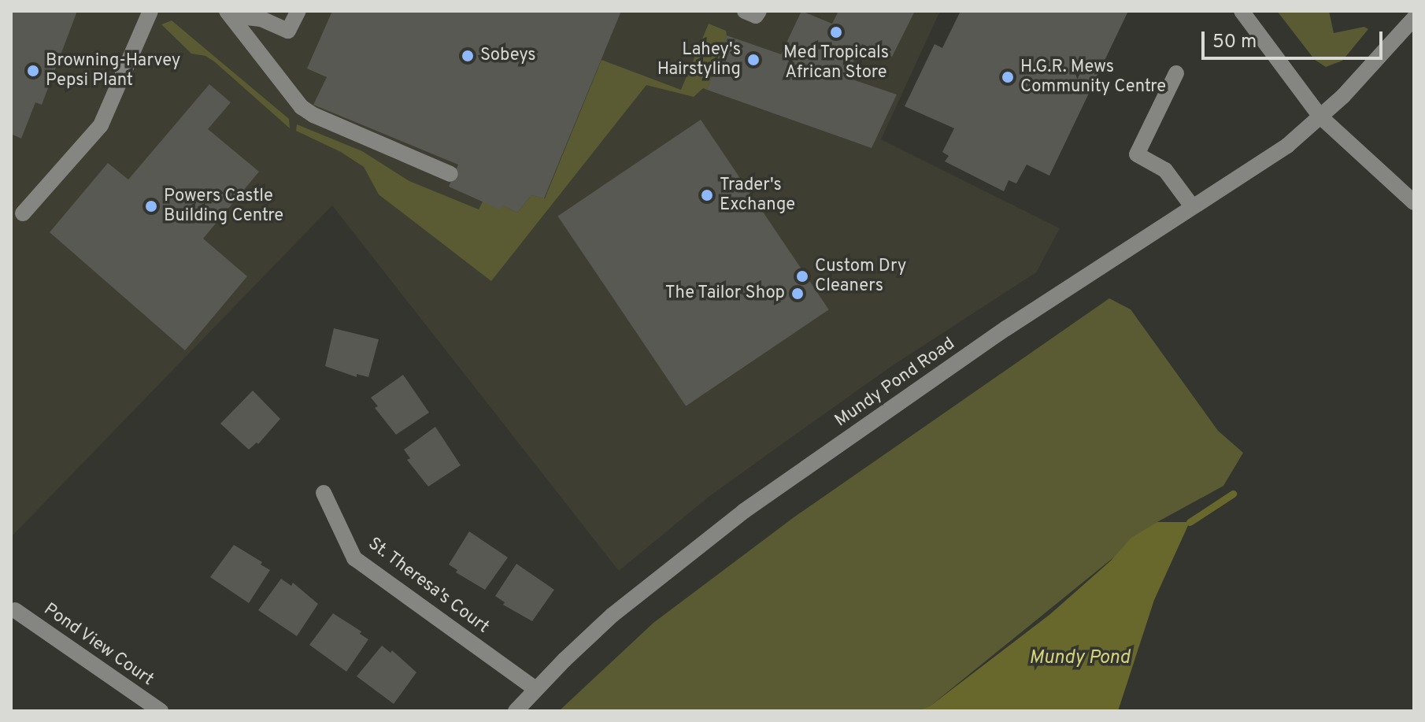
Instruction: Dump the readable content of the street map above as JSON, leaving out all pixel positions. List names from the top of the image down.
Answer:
{
  "streets": {
    "street": ["Mundy Pond Road", "St. Theresa's Court", "Pond View Court"]
  },
  "crossings": [
    ["Mundy Pond Road", "St. Theresa's Court"]
  ],
  "water": ["Mundy Pond"],
  "places": [
    "Med Tropicals African Store",
    "Sobeys",
    "Lahey's Hairstyling",
    "Browning-Harvey Pepsi Plant",
    "H.G.R. Mews Community Centre",
    "Trader's Exchange",
    "Powers Castle Building Centre",
    "Custom Dry Cleaners",
    "The Tailor Shop"
  ],
  "scale_bar": "50 m"
}
